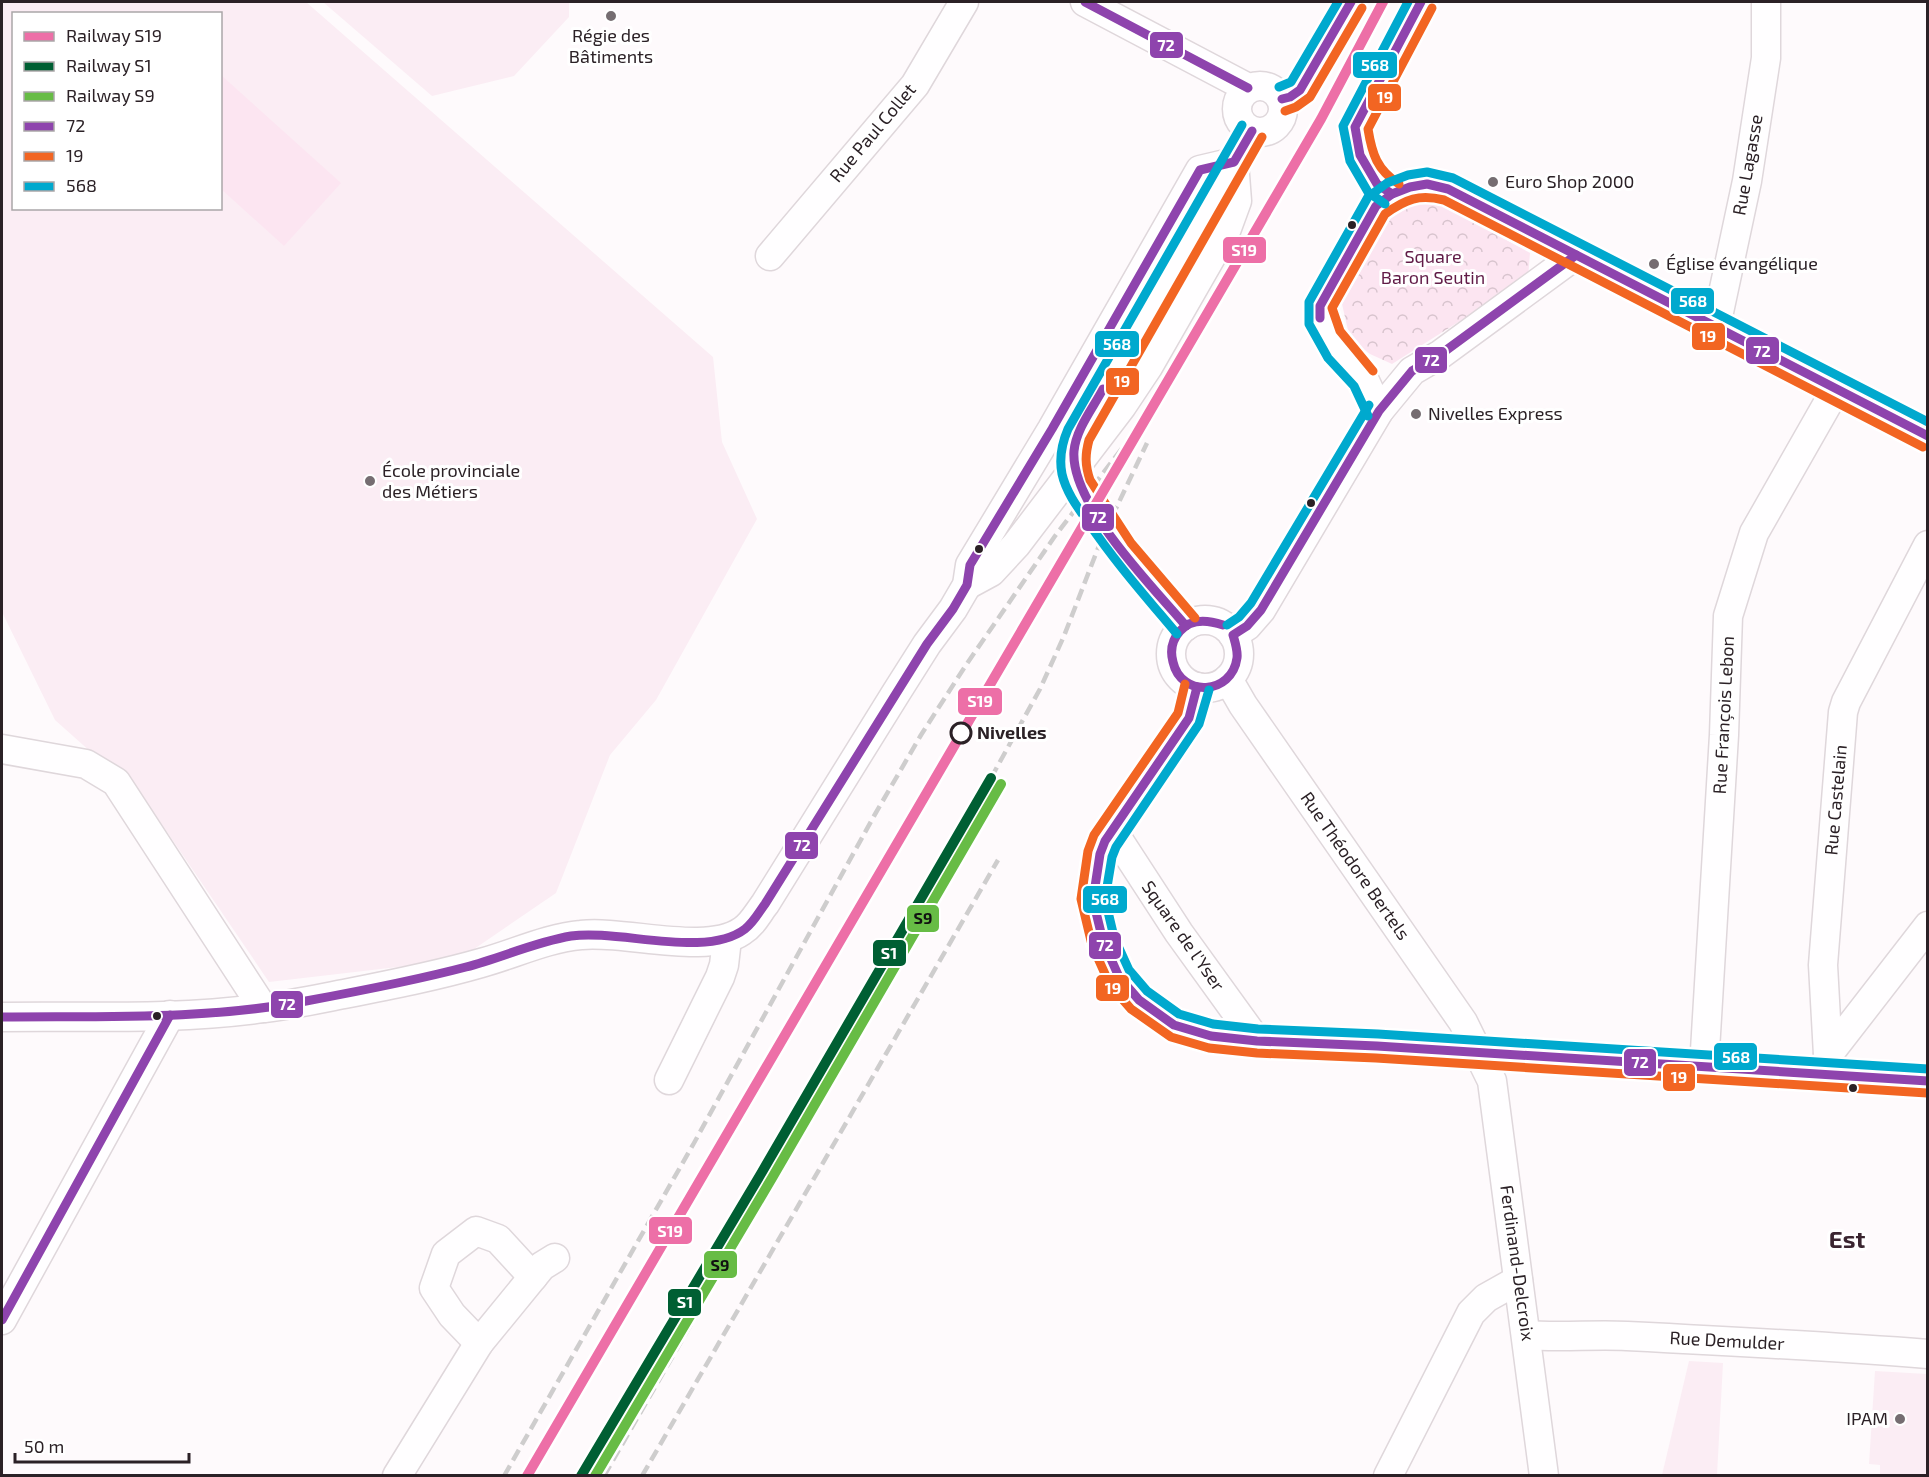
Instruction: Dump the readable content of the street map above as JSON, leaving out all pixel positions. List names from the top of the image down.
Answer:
{
  "streets": {
    "street": [
      "Rue Paul Collet",
      "Rue Lagasse",
      "Rue François Lebon",
      "Rue Castelain",
      "Rue Théodore Bertels",
      "Square de l'Yser",
      "Ferdinand-Delcroix",
      "Rue Demulder"
    ]
  },
  "crossings": [
    ["Rue Théodore Bertels", "Ferdinand-Delcroix"],
    ["Ferdinand-Delcroix", "Rue Demulder"]
  ],
  "districts": ["Est"],
  "parks": ["Square Baron Seutin"],
  "places": [
    "Régie des Bâtiments",
    "Euro Shop 2000",
    "Église évangélique",
    "Nivelles Express",
    "École provinciale des Métiers",
    "Nivelles",
    "IPAM"
  ],
  "lines": [
    "rail line S19",
    "transit line 72",
    "transit line 568",
    "transit line 19",
    "rail line S1",
    "rail line S9"
  ],
  "legend": [
    "Railway S19",
    "Railway S1",
    "Railway S9",
    "72",
    "19",
    "568"
  ],
  "scale_bar": "50 m"
}
